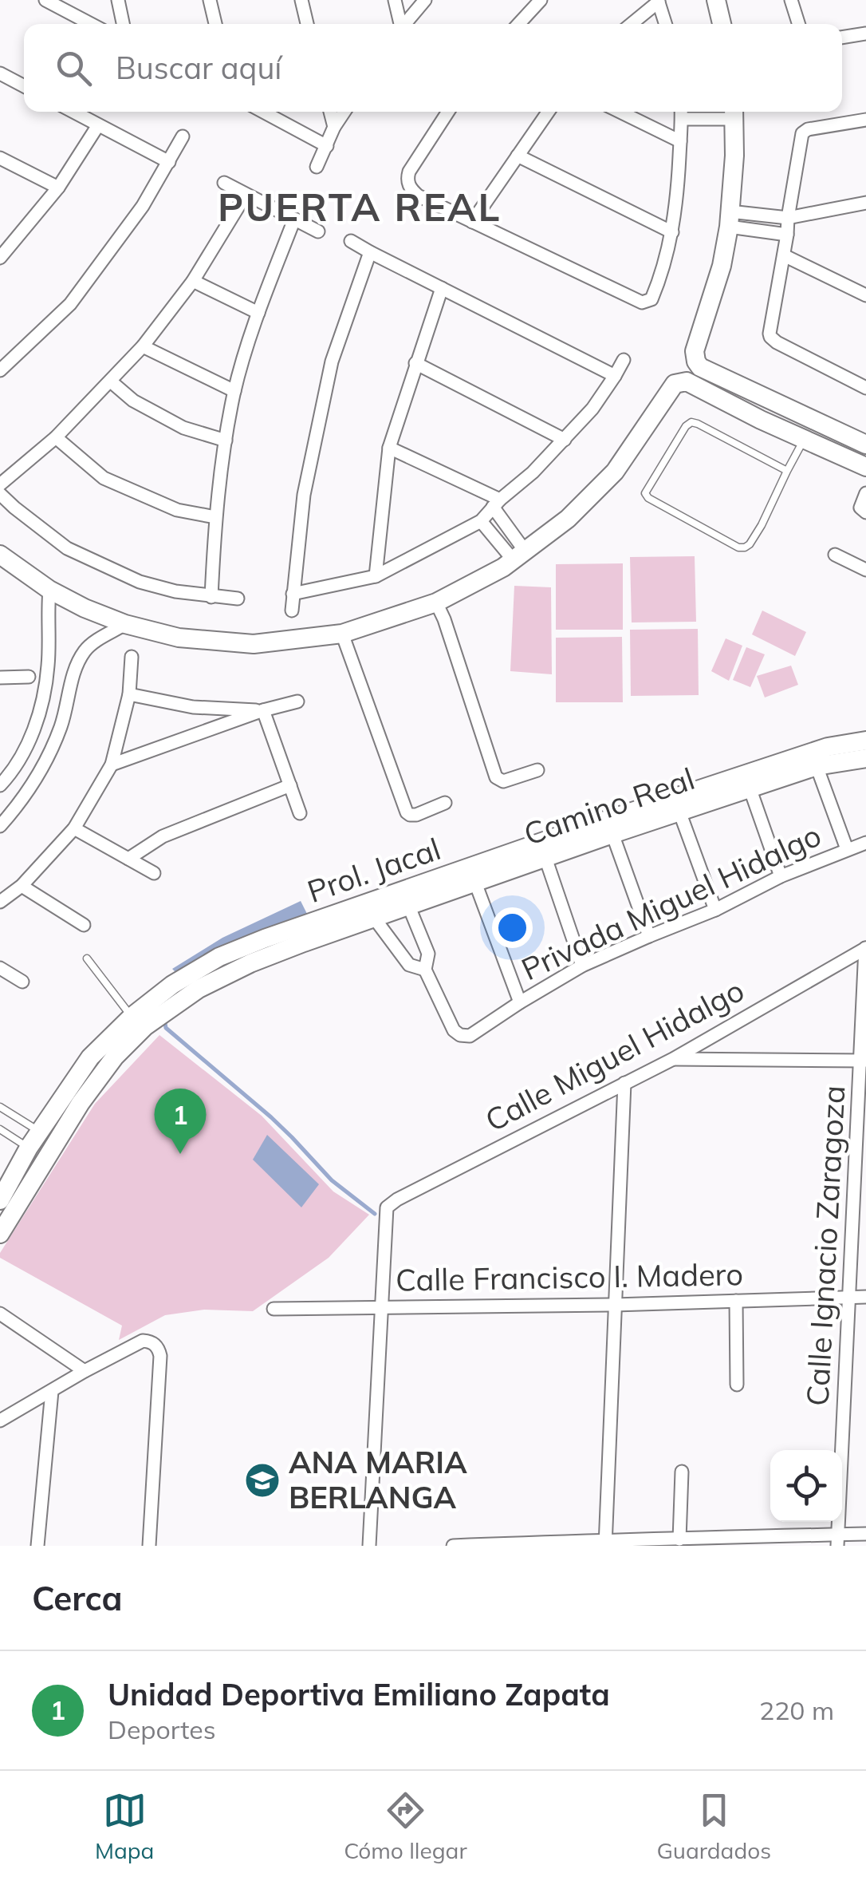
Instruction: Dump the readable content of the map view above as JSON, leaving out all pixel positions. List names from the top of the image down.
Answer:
{
  "streets": {
    "street": [
      "Camino Real",
      "Prol. Jacal",
      "Privada Miguel Hidalgo",
      "Calle Miguel Hidalgo",
      "Calle Ignacio Zaragoza",
      "Calle Francisco I. Madero"
    ]
  },
  "crossings": [
    ["Camino Real", "Prol. Jacal"],
    ["Calle Miguel Hidalgo", "Calle Ignacio Zaragoza"],
    ["Calle Miguel Hidalgo", "Calle Francisco I. Madero"],
    ["Calle Ignacio Zaragoza", "Calle Francisco I. Madero"]
  ],
  "districts": ["PUERTA REAL"],
  "places": {
    "school or university": ["ANA MARIA BERLANGA"]
  },
  "page": {
    "search": "Buscar aquí",
    "pins": "1",
    "heading": "Cerca",
    "list": [
      {
        "mark": "1",
        "name": "Unidad Deportiva Emiliano Zapata",
        "note": "Deportes",
        "value": "220 m"
      }
    ],
    "nav": ["Mapa", "Cómo llegar", "Guardados"]
  }
}
